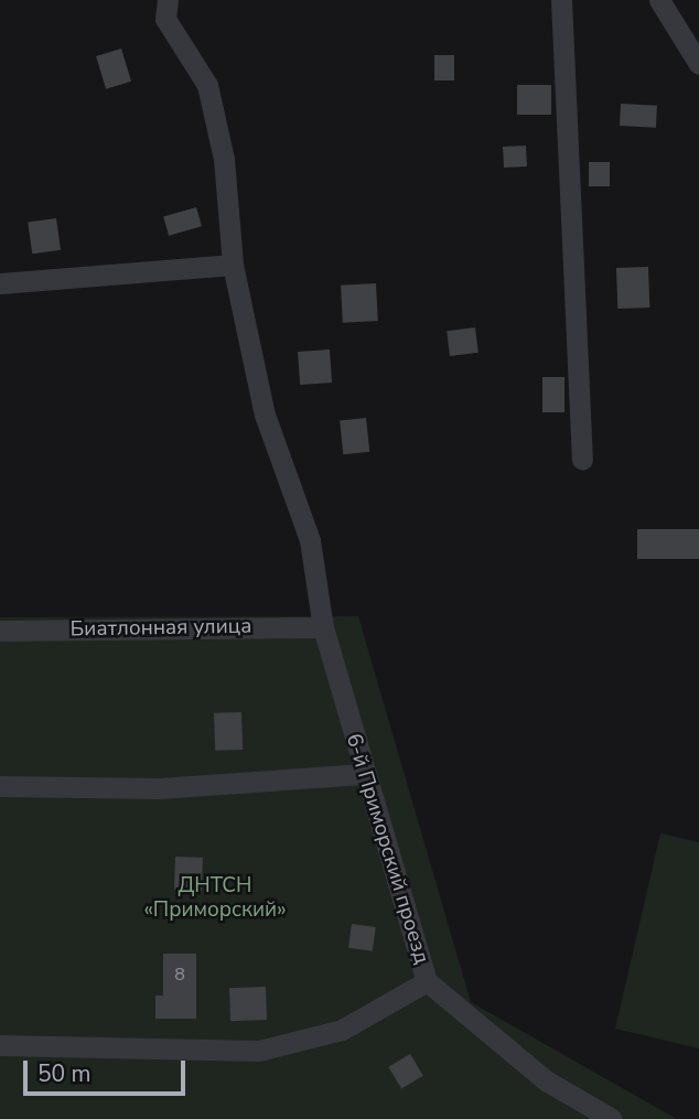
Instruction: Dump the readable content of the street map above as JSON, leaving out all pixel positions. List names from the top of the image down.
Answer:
{
  "streets": {
    "street": ["Биатлонная улица", "6-й Приморский проезд"]
  },
  "crossings": [
    ["Биатлонная улица", "6-й Приморский проезд"]
  ],
  "parks": ["ДНТСН «Приморский»"],
  "house_numbers": ["8"],
  "scale_bar": "50 m"
}
